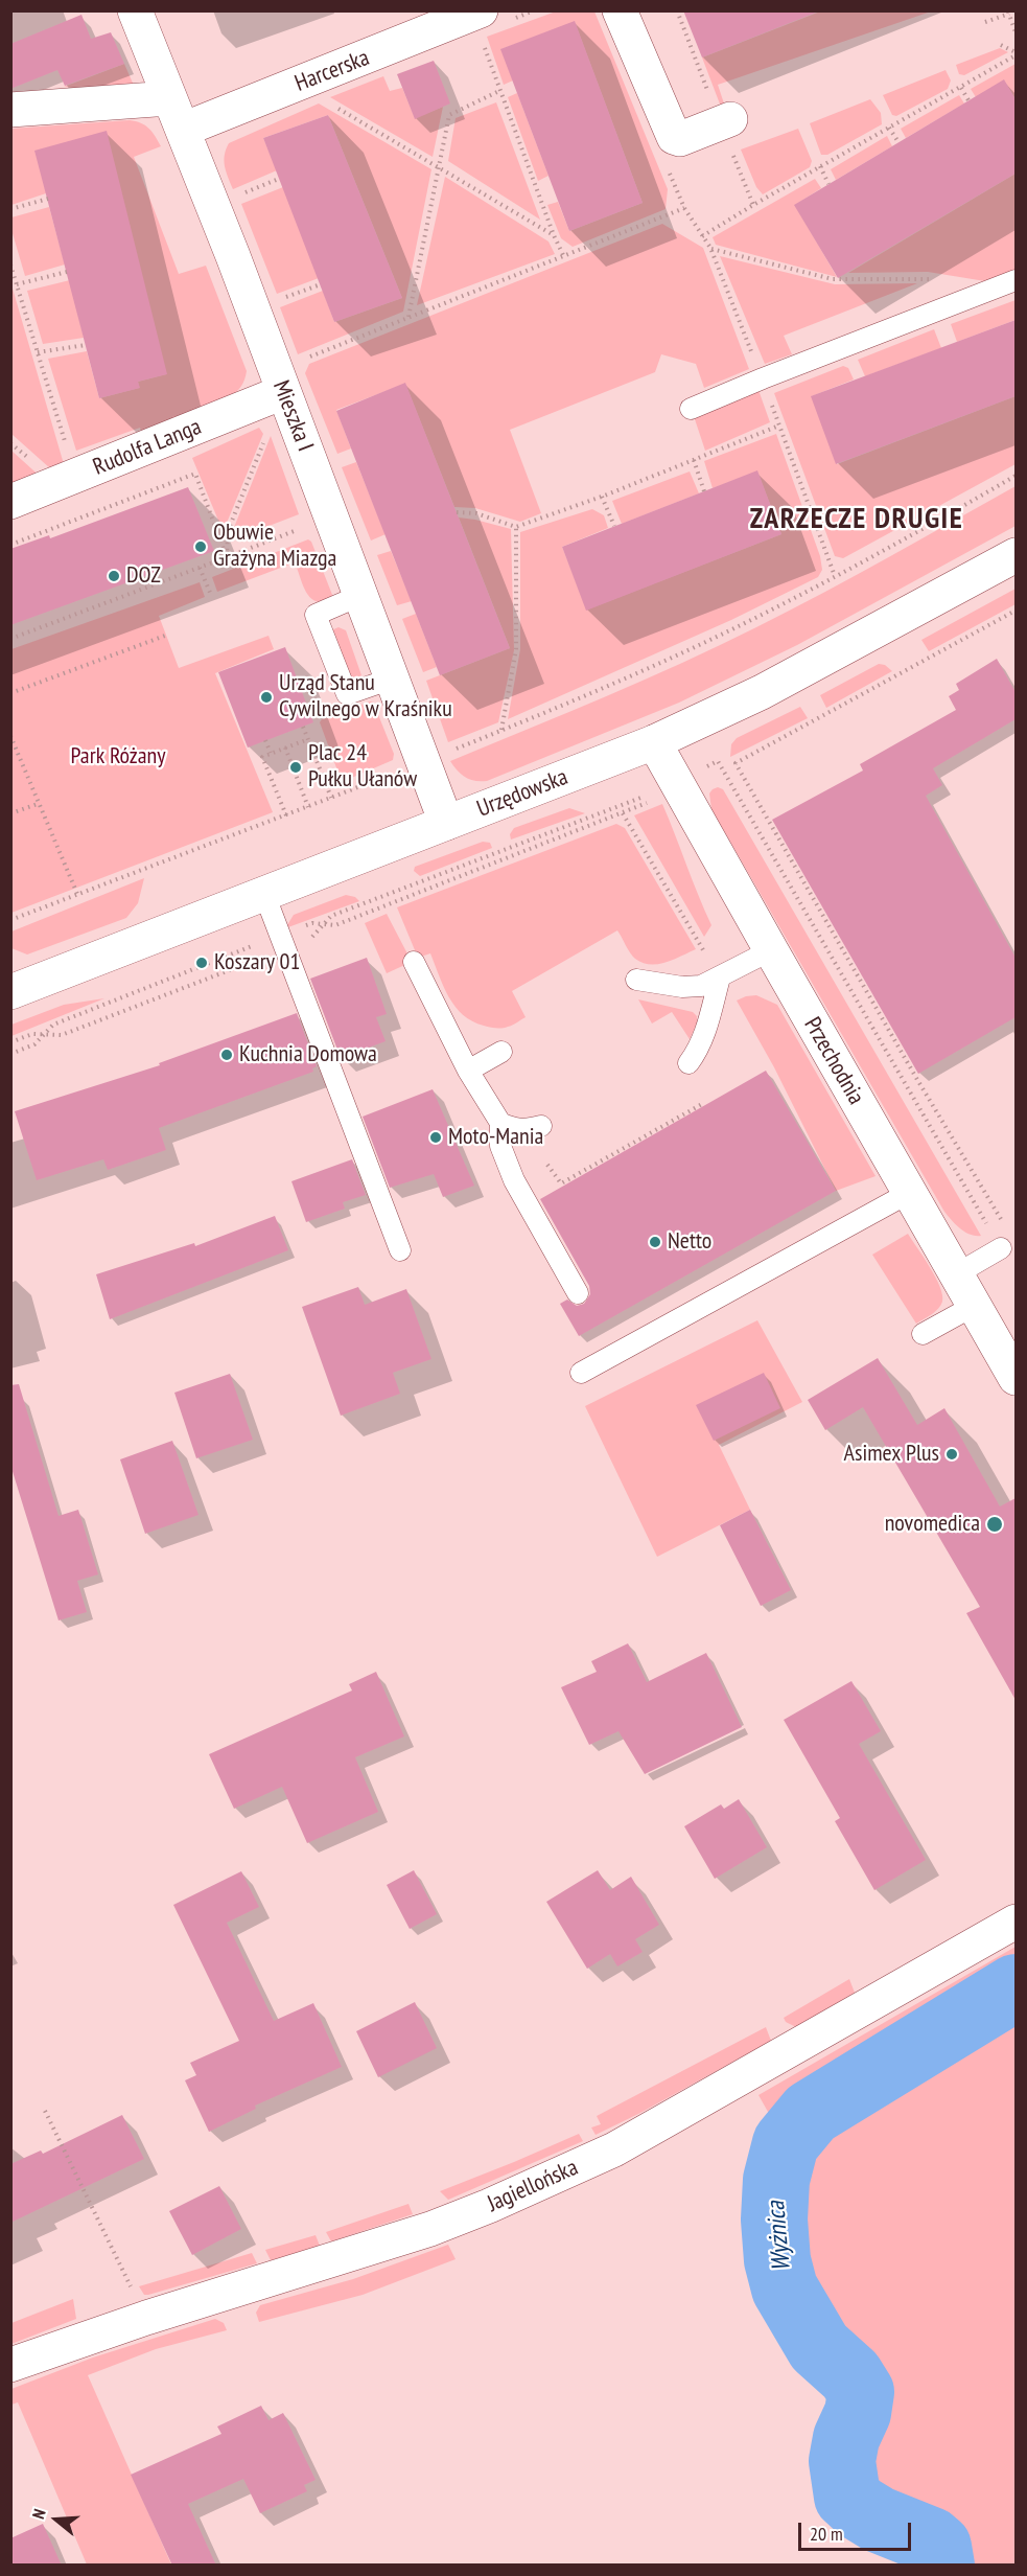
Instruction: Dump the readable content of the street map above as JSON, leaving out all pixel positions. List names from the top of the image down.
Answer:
{
  "streets": {
    "street": [
      "Harcerska",
      "Mieszka I",
      "Rudolfa Langa",
      "Urzędowska",
      "Przechodnia",
      "Jagiellońska"
    ]
  },
  "crossings": [
    ["Harcerska", "Mieszka I"],
    ["Mieszka I", "Rudolfa Langa"],
    ["Mieszka I", "Urzędowska"],
    ["Urzędowska", "Przechodnia"]
  ],
  "districts": ["ZARZECZE DRUGIE"],
  "water": ["Wyżnica"],
  "parks": ["Park Różany"],
  "places": [
    "Obuwie Grażyna Miazga",
    "DOZ",
    "Urząd Stanu Cywilnego w Kraśniku",
    "Plac 24 Pułku Ułanów",
    "Koszary 01",
    "Kuchnia Domowa",
    "Moto-Mania",
    "Netto",
    "Asimex Plus",
    "novomedica"
  ],
  "scale_bar": "20 m",
  "north": "left"
}
